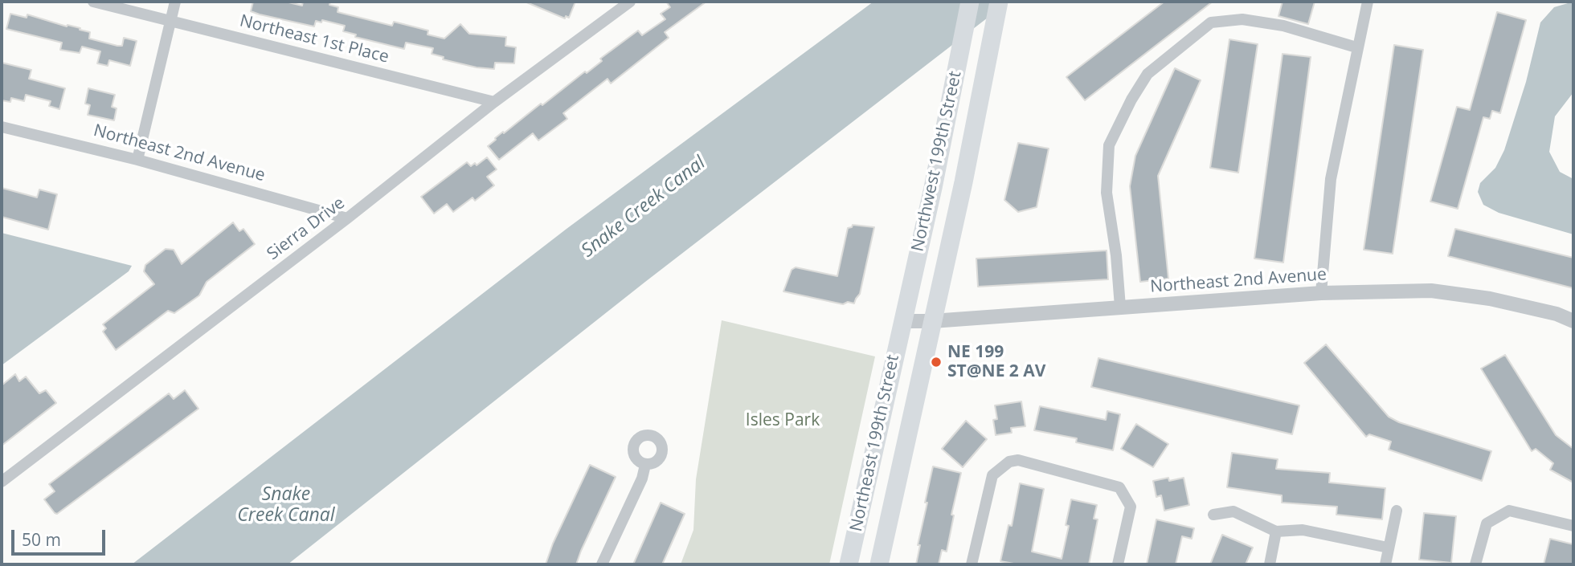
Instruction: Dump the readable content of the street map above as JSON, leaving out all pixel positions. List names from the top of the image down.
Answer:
{
  "streets": {
    "main road": ["Northwest 199th Street", "Northeast 199th Street"],
    "street": ["Northeast 1st Place", "Northeast 2nd Avenue", "Sierra Drive"]
  },
  "crossings": [
    ["Northeast 1st Place", "Sierra Drive"],
    ["Northeast 2nd Avenue", "Northwest 199th Street"],
    ["Northeast 2nd Avenue", "Sierra Drive"],
    ["Northeast 2nd Avenue", "Northeast 199th Street"],
    ["Northwest 199th Street", "Northeast 199th Street"]
  ],
  "water": ["Snake Creek Canal"],
  "parks": ["Isles Park"],
  "places": ["NE 199 ST@NE 2 AV"],
  "scale_bar": "50 m"
}
